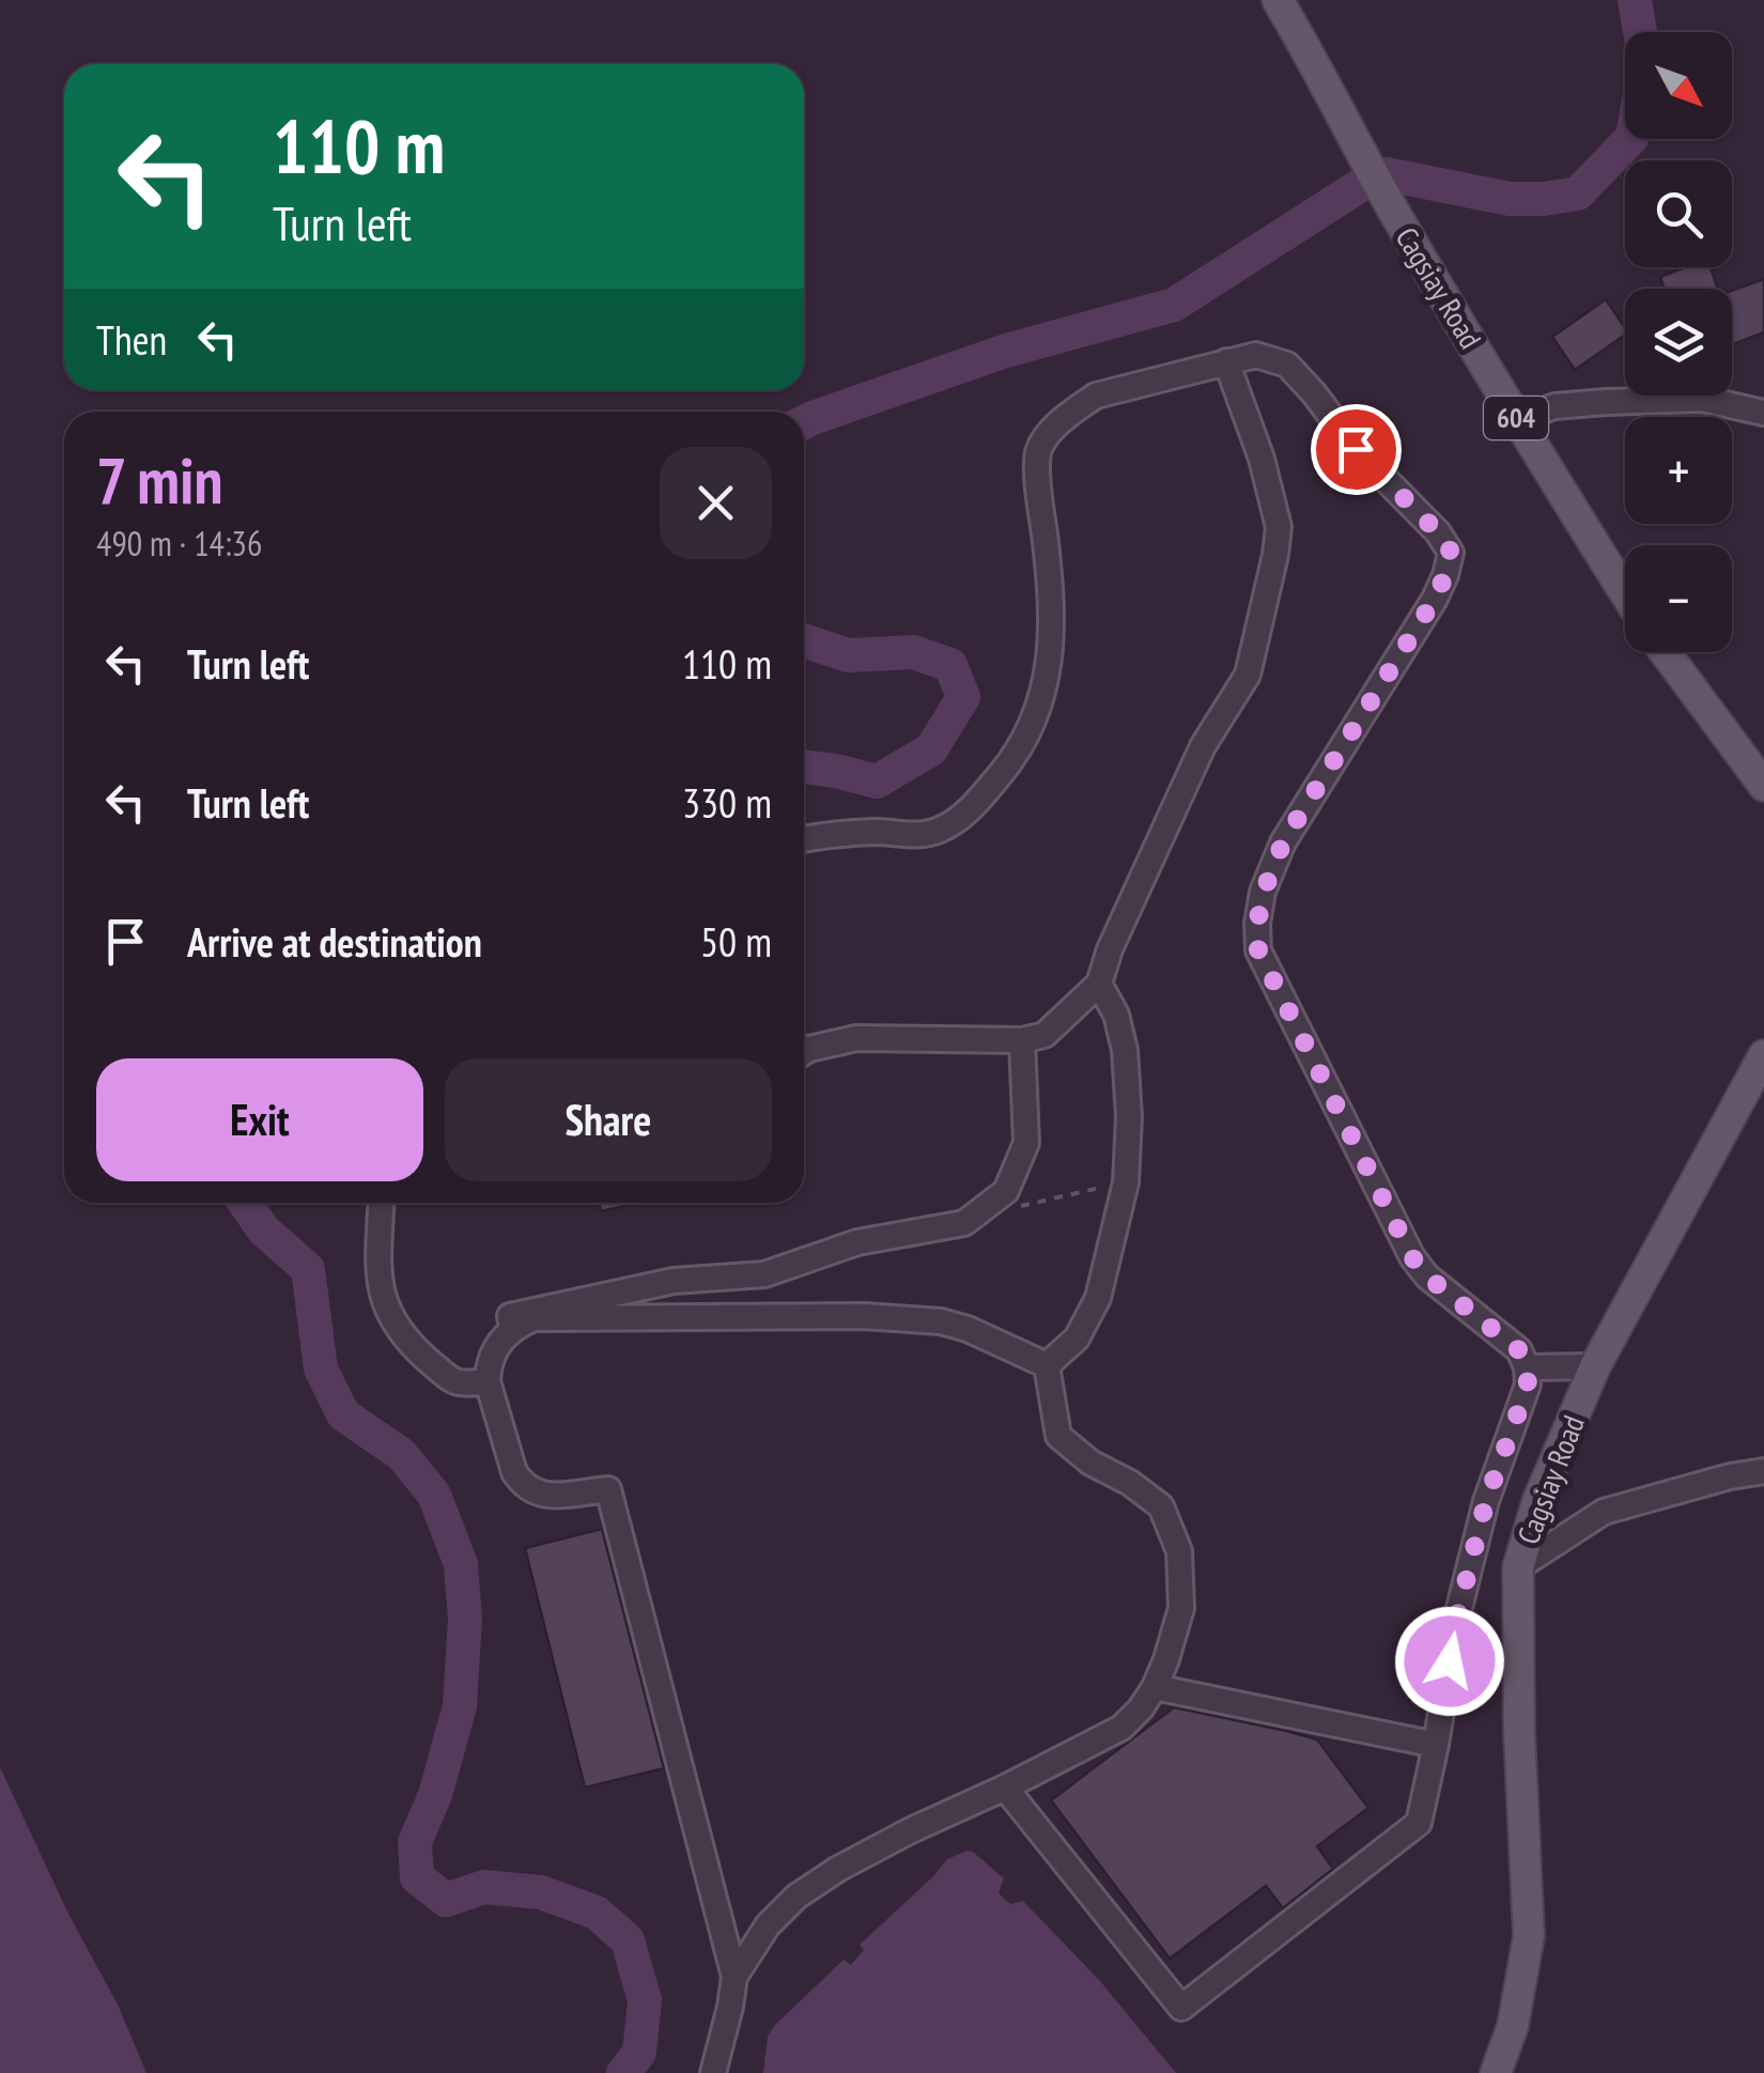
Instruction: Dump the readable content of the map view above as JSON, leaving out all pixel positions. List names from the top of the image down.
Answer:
{
  "streets": {
    "main road": ["Cagsiay Road", "604"]
  },
  "north": "bottom right",
  "page": {
    "map_buttons": ["+", "−"],
    "turn": ["110 m", "Turn left"],
    "then": "Then",
    "heading": ["7 min", "490 m · 14:36"],
    "list": [
      {
        "name": "Turn left",
        "value": "110 m"
      },
      {
        "name": "Turn left",
        "value": "330 m"
      },
      {
        "name": "Arrive at destination",
        "value": "50 m"
      }
    ],
    "buttons": ["Exit", "Share"]
  }
}
